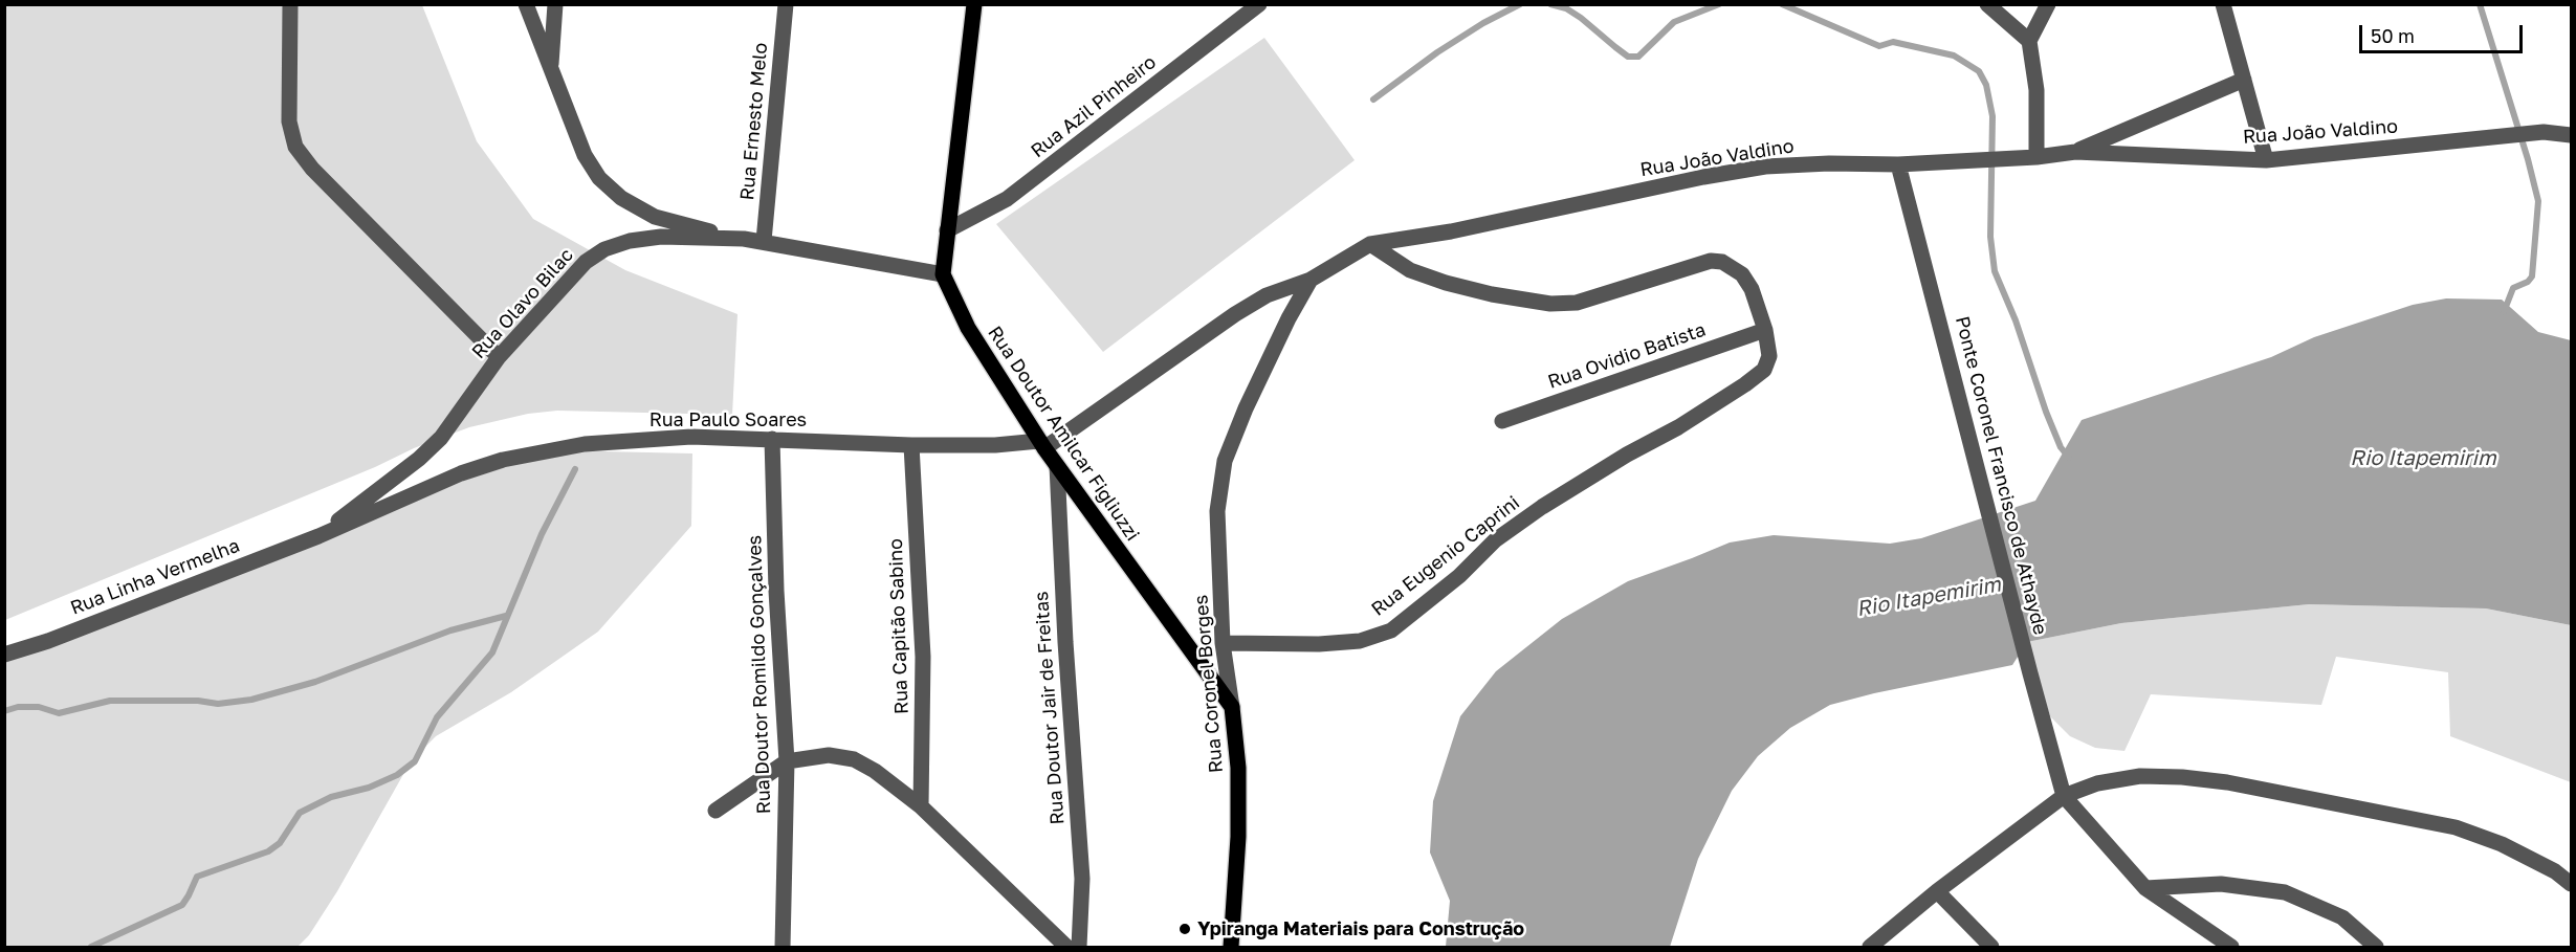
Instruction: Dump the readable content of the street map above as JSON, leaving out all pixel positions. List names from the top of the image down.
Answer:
{
  "streets": {
    "main road": ["Rua Doutor Amilcar Figliuzzi", "Rua Coronel Borges"],
    "street": [
      "Rua Azil Pinheiro",
      "Rua Ernesto Melo",
      "Rua João Valdino",
      "Rua Olavo Bilac",
      "Rua Ovidio Batista",
      "Rua Paulo Soares",
      "Ponte Coronel Francisco de Athayde",
      "Rua Eugenio Caprini",
      "Rua Linha Vermelha",
      "Rua Capitão Sabino",
      "Rua Doutor Romildo Gonçalves",
      "Rua Doutor Jair de Freitas"
    ]
  },
  "crossings": [
    ["Rua Ernesto Melo", "Rua Olavo Bilac"],
    ["Rua João Valdino", "Ponte Coronel Francisco de Athayde"],
    ["Rua João Valdino", "Rua Eugenio Caprini"],
    ["Rua João Valdino", "Rua Coronel Borges"],
    ["Rua Olavo Bilac", "Rua Paulo Soares"],
    ["Rua Olavo Bilac", "Rua Doutor Amilcar Figliuzzi"],
    ["Rua Olavo Bilac", "Rua Linha Vermelha"],
    ["Rua Ovidio Batista", "Rua Eugenio Caprini"],
    ["Rua Paulo Soares", "Rua Doutor Amilcar Figliuzzi"],
    ["Rua Paulo Soares", "Rua Linha Vermelha"],
    ["Rua Paulo Soares", "Rua Capitão Sabino"],
    ["Rua Paulo Soares", "Rua Doutor Romildo Gonçalves"],
    ["Rua Doutor Amilcar Figliuzzi", "Rua Coronel Borges"],
    ["Rua Doutor Amilcar Figliuzzi", "Rua Doutor Jair de Freitas"],
    ["Rua Eugenio Caprini", "Rua Coronel Borges"]
  ],
  "water": ["Rio Itapemirim"],
  "places": ["Ypiranga Materiais para Construção"],
  "scale_bar": "50 m"
}
